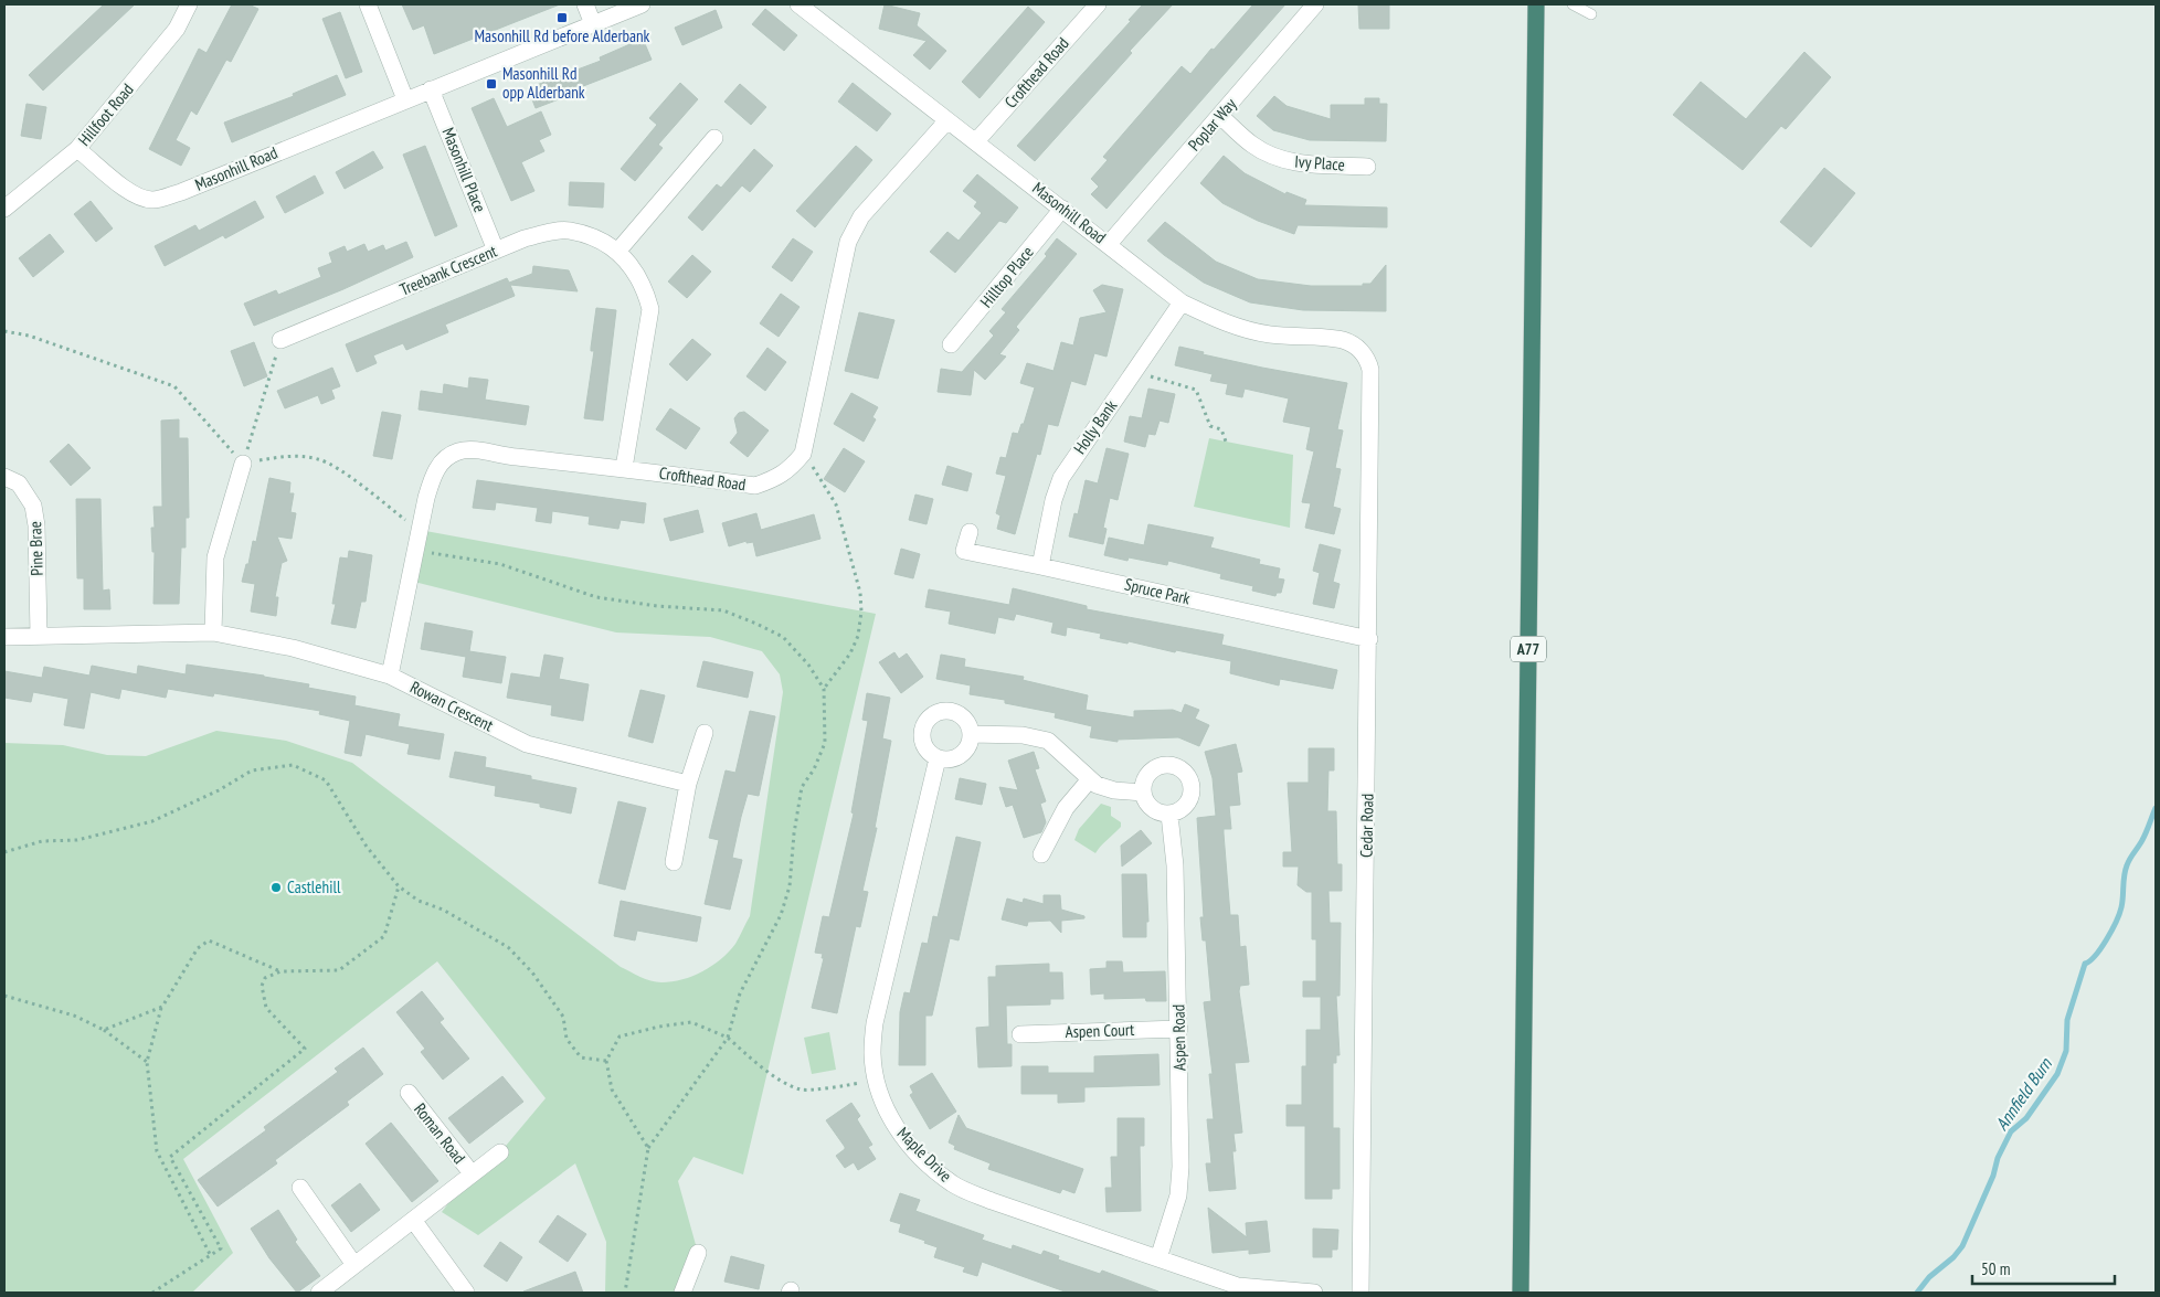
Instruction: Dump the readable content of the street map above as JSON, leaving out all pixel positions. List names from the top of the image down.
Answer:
{
  "streets": {
    "highway": ["A77"],
    "street": [
      "Crofthead Road",
      "Hillfoot Road",
      "Poplar Way",
      "Ivy Place",
      "Masonhill Road",
      "Masonhill Place",
      "Treebank Crescent",
      "Hilltop Place",
      "Holly Bank",
      "Pine Brae",
      "Spruce Park",
      "Rowan Crescent",
      "Cedar Road",
      "Aspen Court",
      "Aspen Road",
      "Roman Road",
      "Maple Drive"
    ]
  },
  "crossings": [
    ["Crofthead Road", "Masonhill Road"],
    ["Crofthead Road", "Treebank Crescent"],
    ["Crofthead Road", "Rowan Crescent"],
    ["Hillfoot Road", "Masonhill Road"],
    ["Poplar Way", "Ivy Place"],
    ["Poplar Way", "Masonhill Road"],
    ["Masonhill Road", "Masonhill Place"],
    ["Masonhill Road", "Hilltop Place"],
    ["Masonhill Road", "Holly Bank"],
    ["Masonhill Road", "Cedar Road"],
    ["Masonhill Place", "Treebank Crescent"],
    ["Holly Bank", "Spruce Park"],
    ["Pine Brae", "Rowan Crescent"],
    ["Spruce Park", "Cedar Road"],
    ["Aspen Court", "Aspen Road"],
    ["Aspen Road", "Maple Drive"]
  ],
  "water": ["Annfield Burn"],
  "places": {
    "transit": ["Masonhill Rd before Alderbank", "Masonhill Rd opp Alderbank"],
    "other": ["Castlehill"]
  },
  "scale_bar": "50 m"
}
